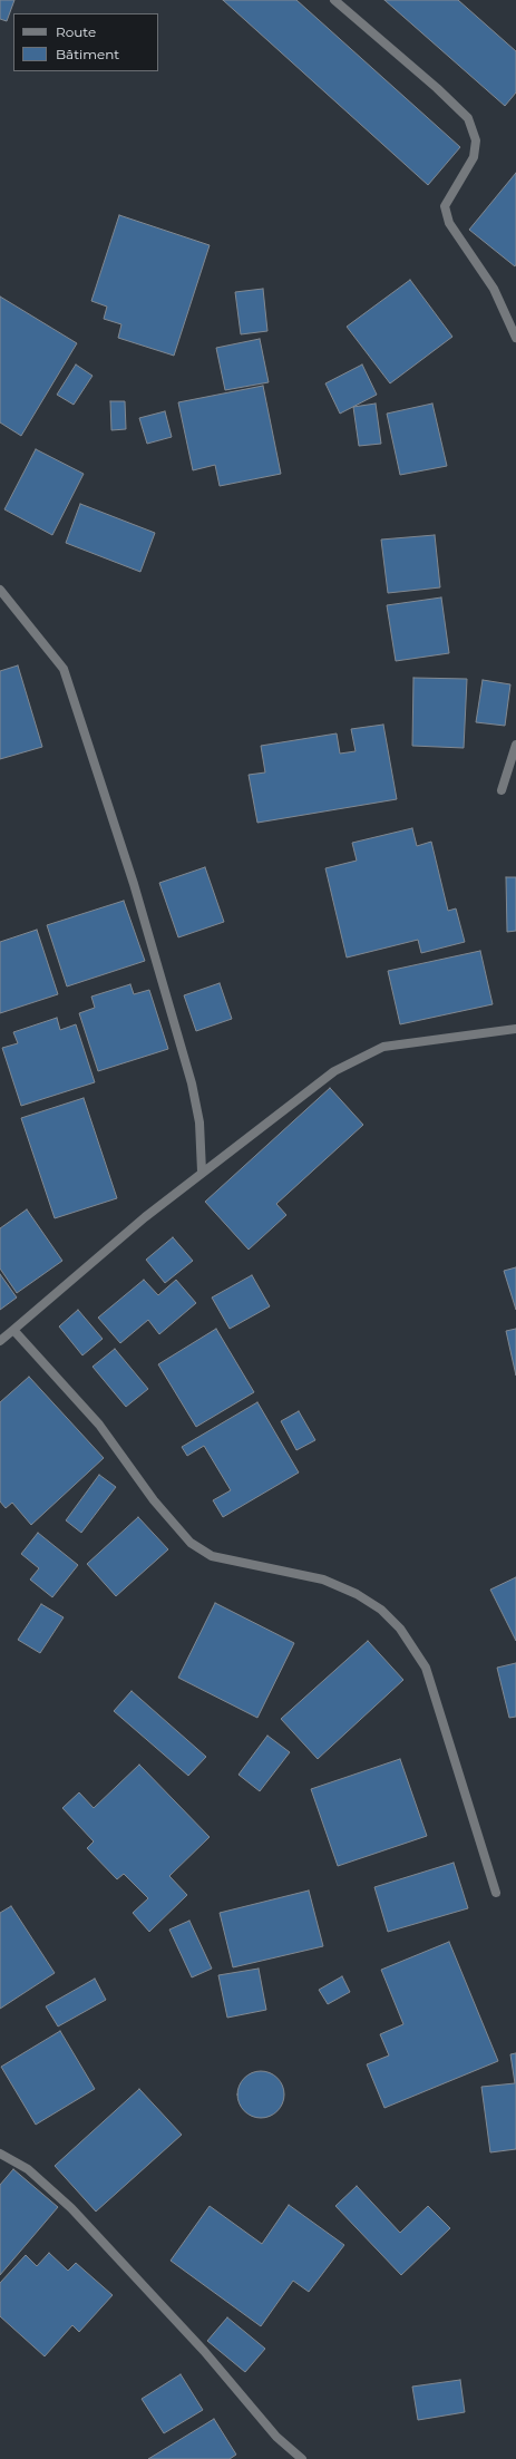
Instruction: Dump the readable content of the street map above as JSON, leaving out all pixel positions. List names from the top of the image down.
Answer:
{
  "legend": ["Route", "Bâtiment"]
}
